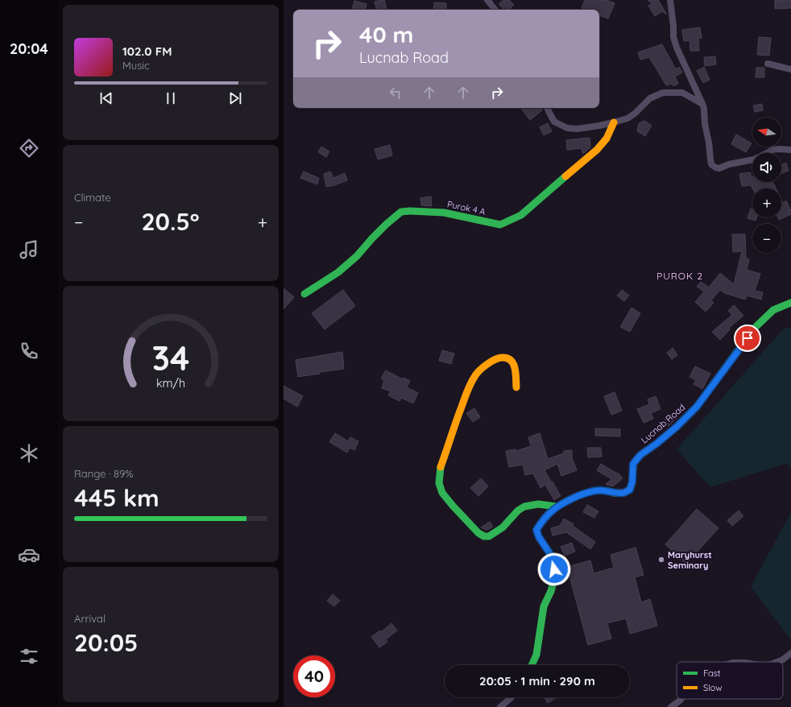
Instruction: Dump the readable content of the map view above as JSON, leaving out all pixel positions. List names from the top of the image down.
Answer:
{
  "streets": {
    "street": ["Purok 4 A", "Lucnab Road"]
  },
  "districts": ["PUROK 2"],
  "places": ["Maryhurst Seminary"],
  "legend": ["Fast", "Slow"],
  "north": "left",
  "page": {
    "tabs": "20:04",
    "turn": ["40 m", "Lucnab Road"],
    "song": ["102.0 FM", "Music"],
    "map_buttons": ["+", "−"],
    "tile": [
      "Climate",
      ["Range · 89%", "445 km"],
      ["Arrival", "20:05"]
    ],
    "heat": ["−", "20.5°", "+"],
    "limit": "40",
    "trip": "20:05 · 1 min · 290 m",
    "gauge": ["34", "km/h"]
  }
}
